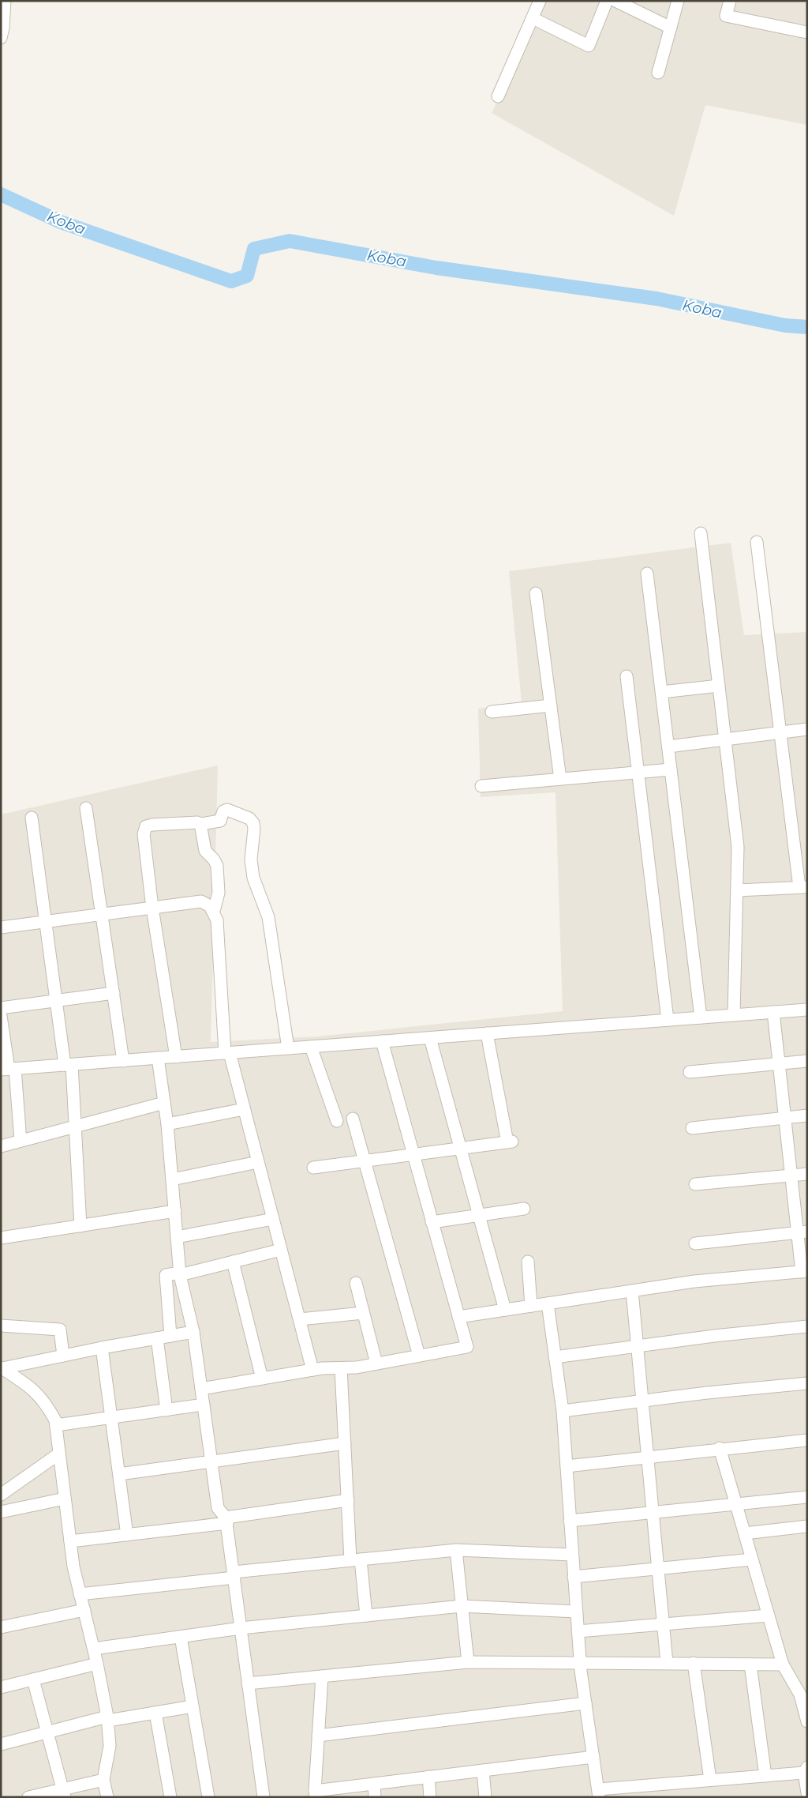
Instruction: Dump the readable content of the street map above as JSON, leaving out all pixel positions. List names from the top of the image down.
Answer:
{
  "water": ["Koba"]
}
